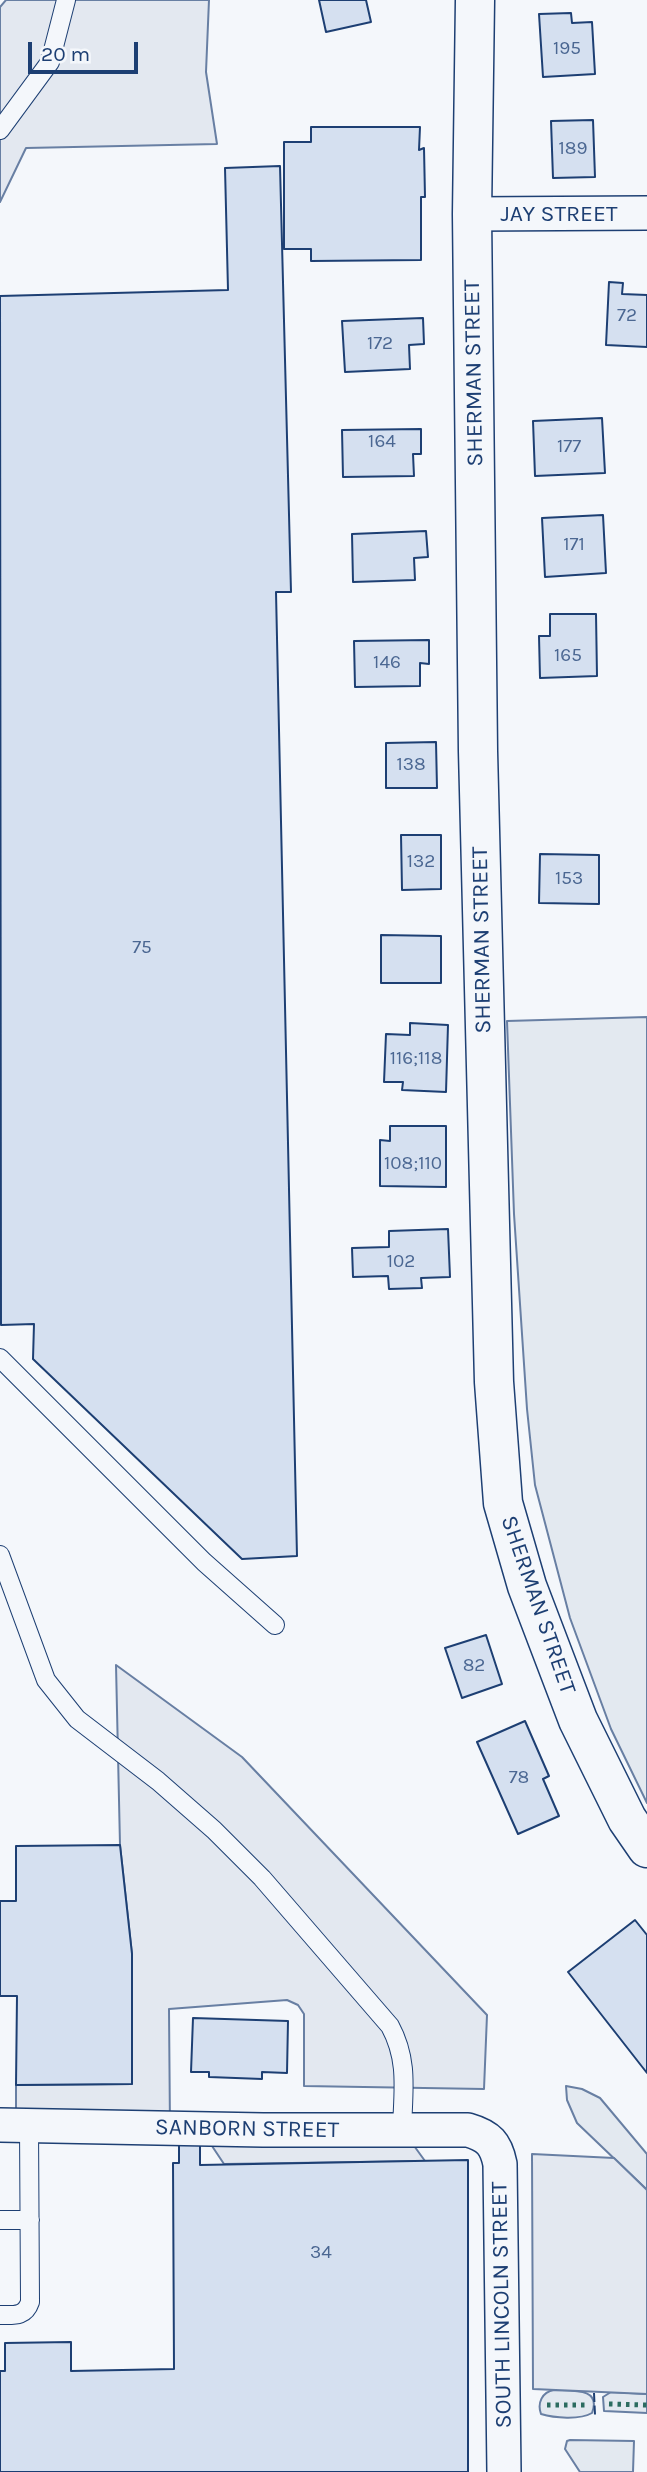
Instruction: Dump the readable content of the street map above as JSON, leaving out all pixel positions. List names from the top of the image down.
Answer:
{
  "streets": {
    "street": [
      "JAY STREET",
      "SHERMAN STREET",
      "SANBORN STREET",
      "SOUTH LINCOLN STREET"
    ]
  },
  "crossings": [
    ["JAY STREET", "SHERMAN STREET"],
    ["SANBORN STREET", "SOUTH LINCOLN STREET"]
  ],
  "house_numbers": [
    "195",
    "189",
    "72",
    "172",
    "164",
    "177",
    "171",
    "165",
    "146",
    "138",
    "132",
    "153",
    "75",
    "116;118",
    "108;110",
    "102",
    "82",
    "78",
    "34"
  ],
  "scale_bar": "20 m"
}
